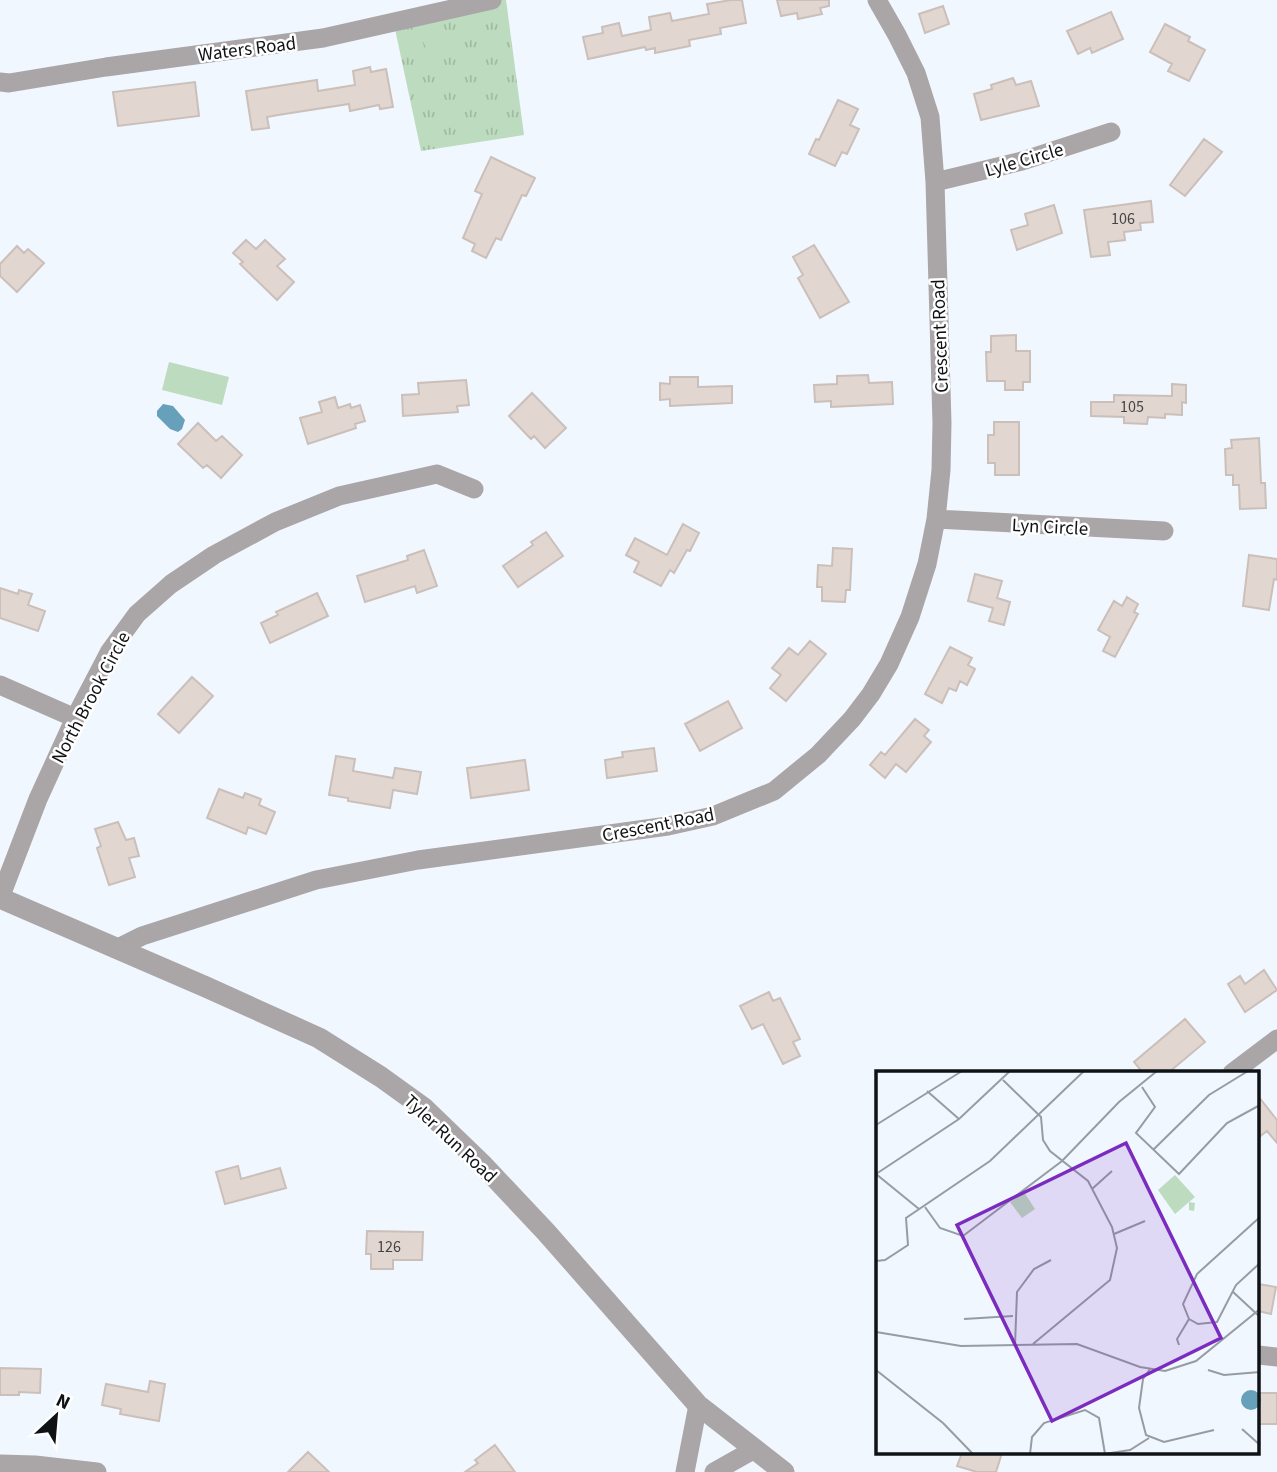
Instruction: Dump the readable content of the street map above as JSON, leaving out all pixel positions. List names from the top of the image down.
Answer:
{
  "streets": {
    "street": [
      "Waters Road",
      "Lyle Circle",
      "Crescent Road",
      "Lyn Circle",
      "North Brook Circle",
      "Tyler Run Road"
    ]
  },
  "crossings": [
    ["Lyle Circle", "Crescent Road"],
    ["Crescent Road", "Lyn Circle"],
    ["Crescent Road", "Tyler Run Road"],
    ["North Brook Circle", "Tyler Run Road"]
  ],
  "house_numbers": ["106", "105", "126"],
  "north": "top right"
}
